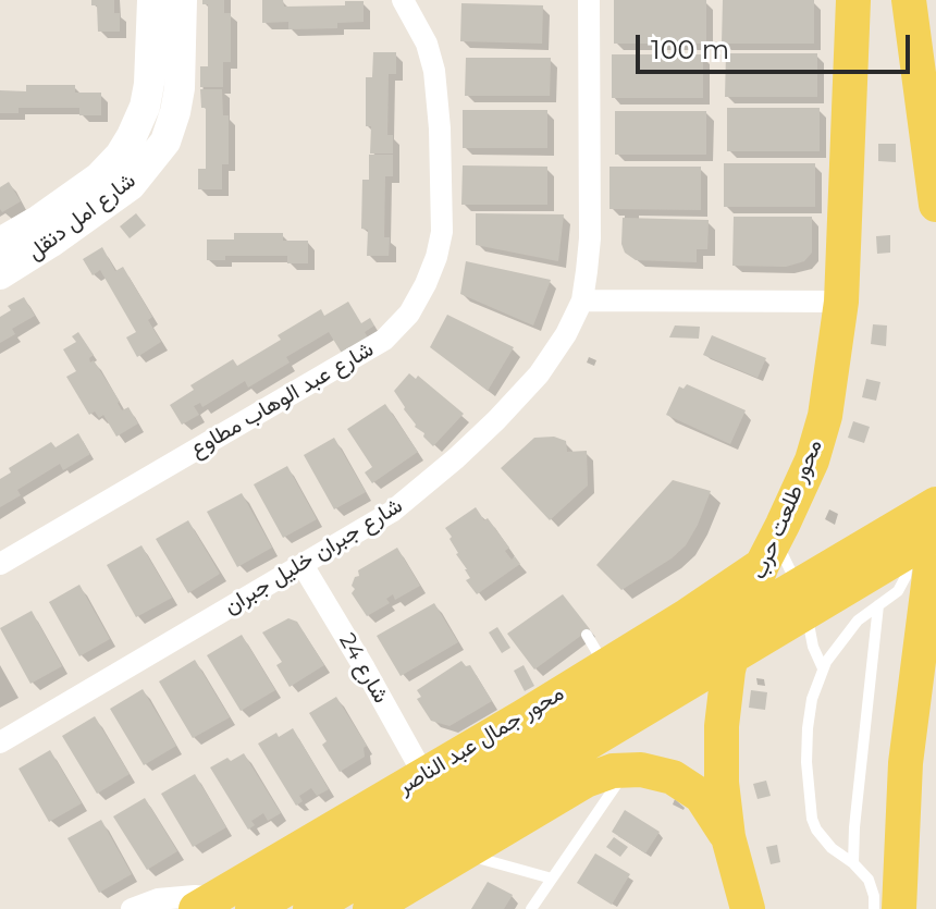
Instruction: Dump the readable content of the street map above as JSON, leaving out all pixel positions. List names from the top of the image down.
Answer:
{
  "streets": {
    "main road": ["محور طلعت حرب", "محور جمال عبد الناصر"],
    "street": [
      "شارع امل دنقل",
      "شارع عبد الوهاب مطاوع",
      "شارع جبران خليل جبران",
      "شارع 24"
    ]
  },
  "crossings": [
    ["محور طلعت حرب", "محور جمال عبد الناصر"],
    ["شارع جبران خليل جبران", "شارع 24"],
    ["شارع 24", "محور جمال عبد الناصر"]
  ],
  "scale_bar": "100 m"
}
